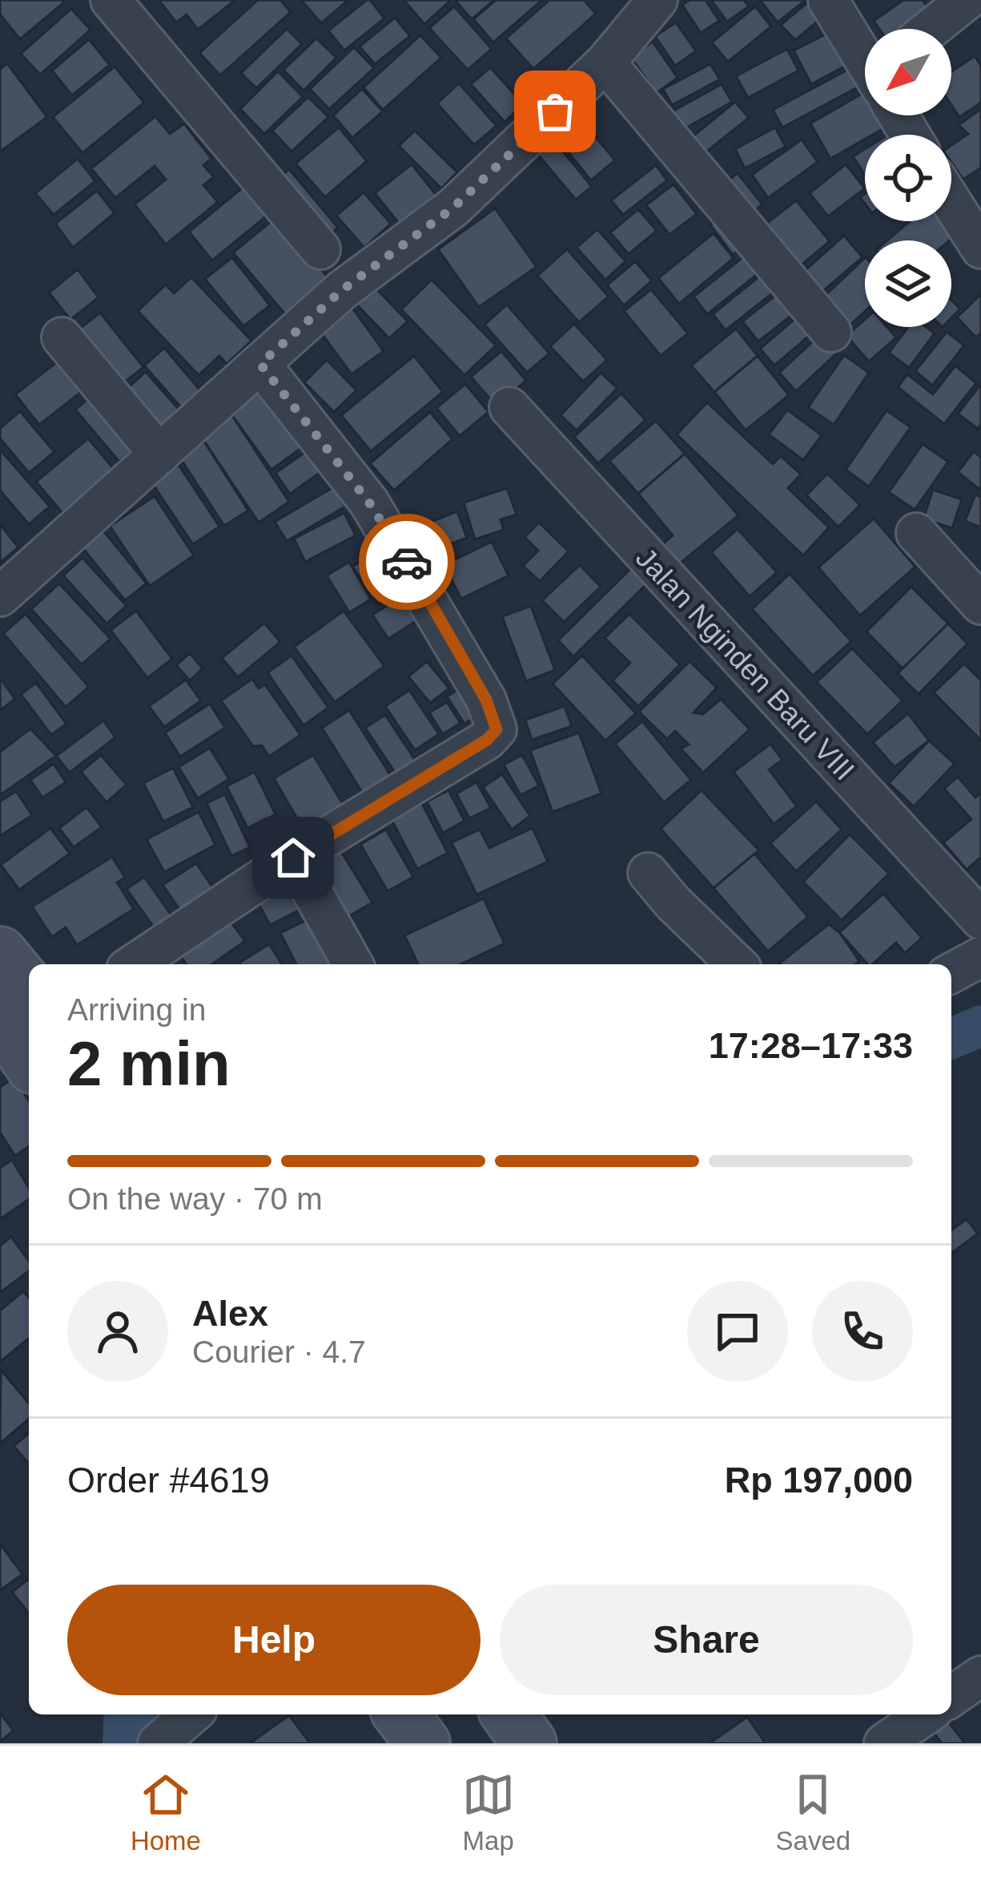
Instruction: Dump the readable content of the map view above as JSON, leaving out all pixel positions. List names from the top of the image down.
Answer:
{
  "streets": {
    "street": ["Jalan Nginden Baru VIII"]
  },
  "north": "bottom left",
  "page": {
    "heading": ["2 min", "Arriving in", "17:28–17:33"],
    "panel": [
      "Alex",
      "Courier · 4.7",
      "Order #4619",
      "Rp 197,000"
    ],
    "bar": "On the way · 70 m",
    "buttons": ["Help", "Share"],
    "tabs": ["Home", "Map", "Saved"]
  }
}
